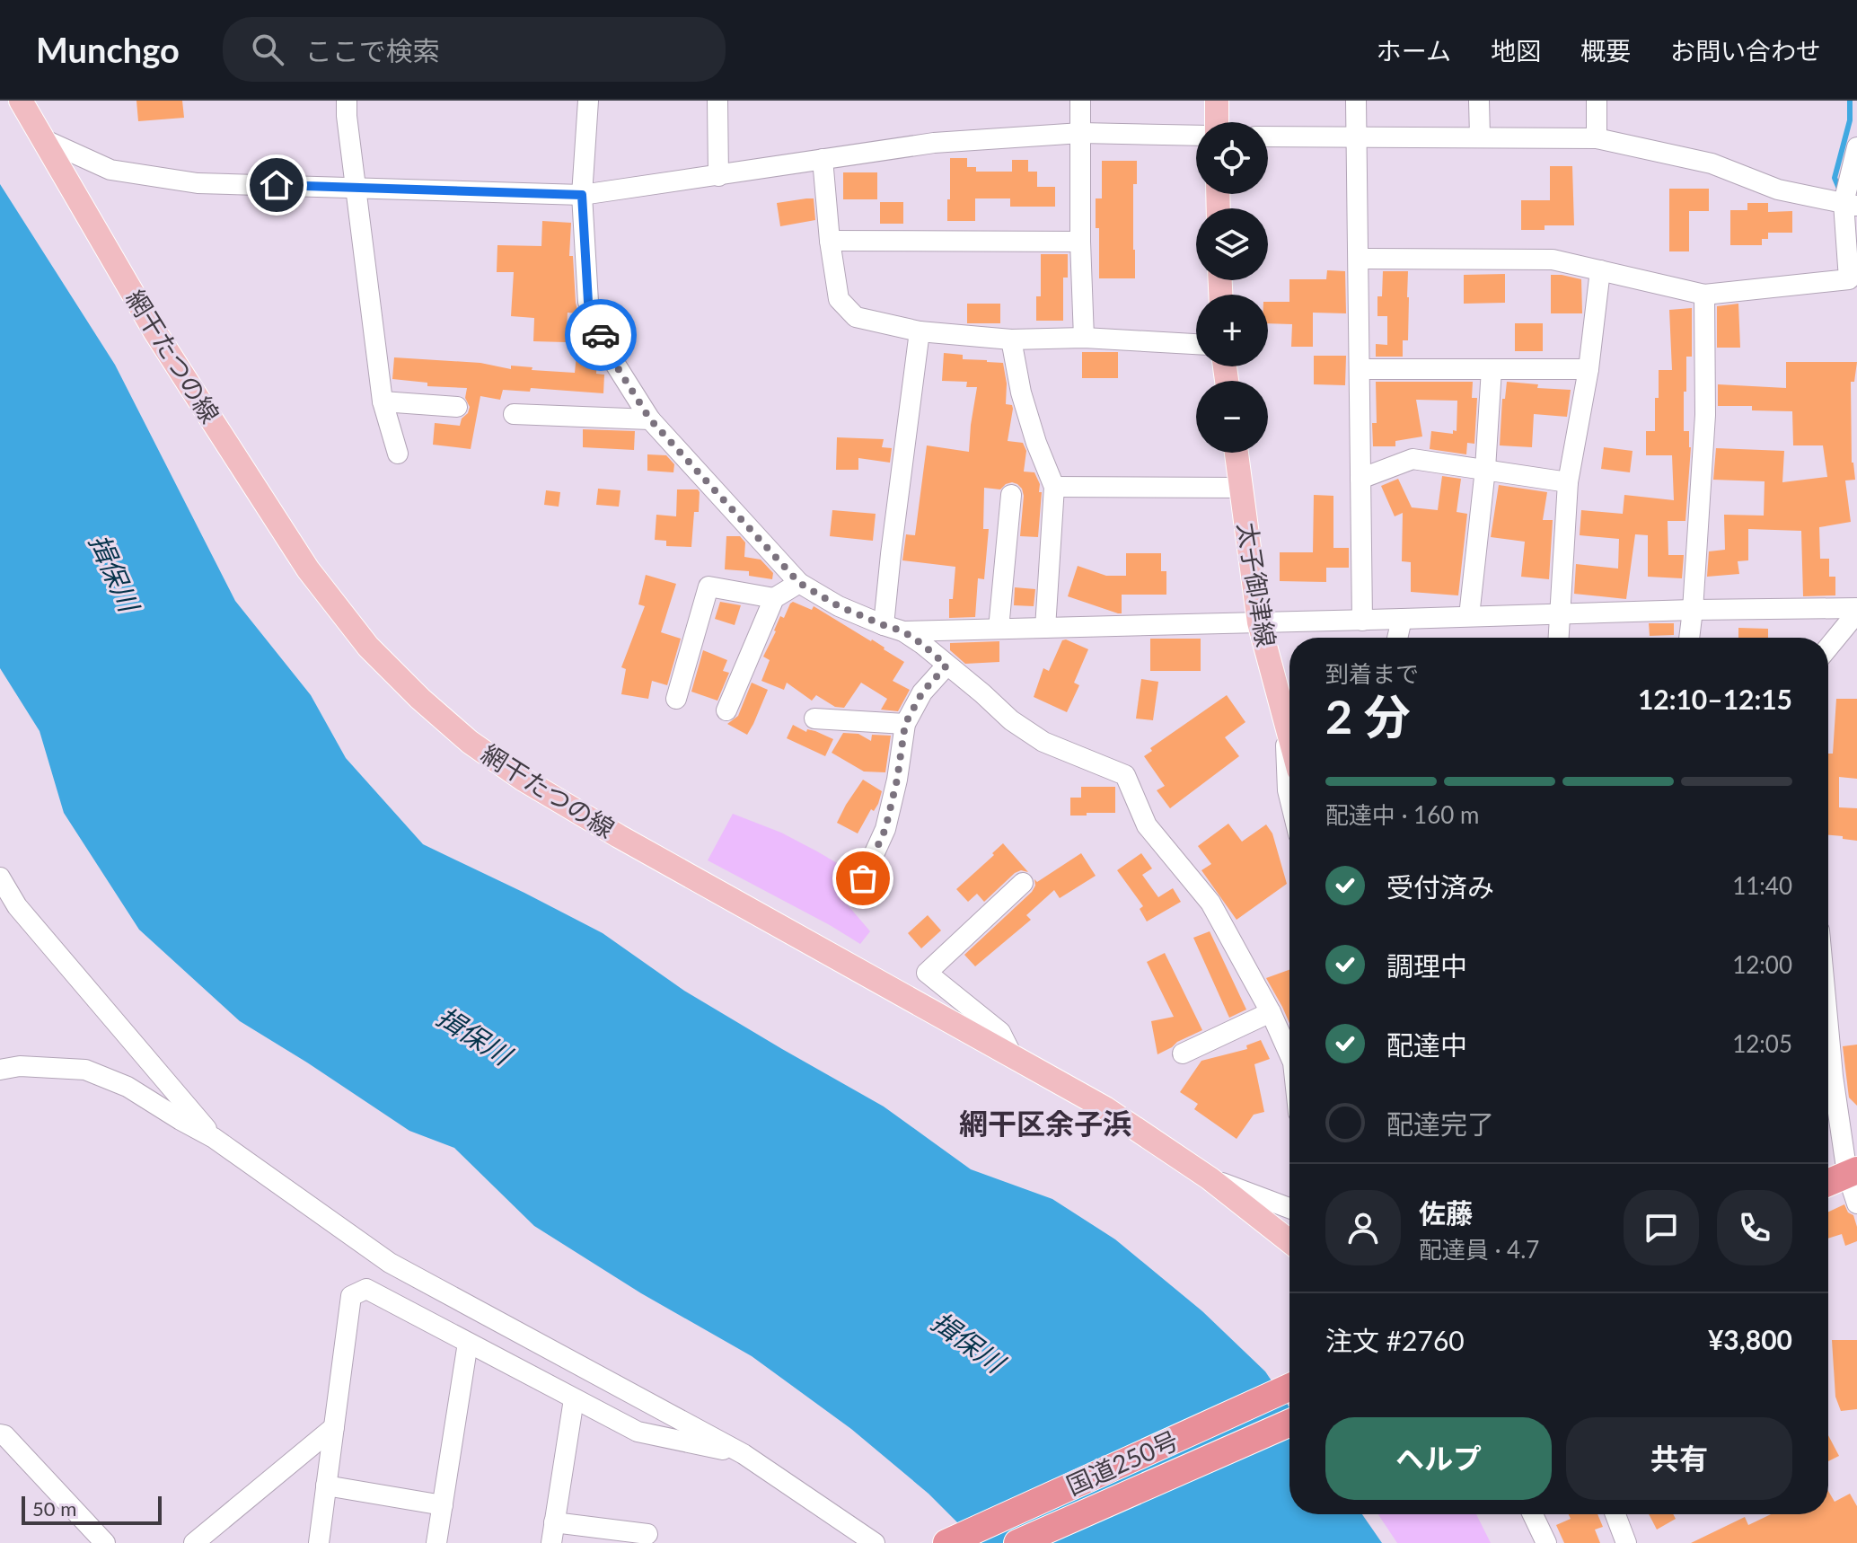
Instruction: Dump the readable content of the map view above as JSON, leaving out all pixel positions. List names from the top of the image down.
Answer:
{
  "streets": {
    "highway": ["国道250号"],
    "main road": ["網干たつの線", "太子御津線"]
  },
  "districts": ["網干区余子浜"],
  "water": ["揖保川"],
  "scale_bar": "50 m",
  "page": {
    "header": "Munchgo",
    "search": "ここで検索",
    "nav": [
      "ホーム",
      "地図",
      "概要",
      "お問い合わせ"
    ],
    "map_buttons": ["+", "−"],
    "heading": ["2 分", "到着まで", "12:10–12:15"],
    "panel": [
      "佐藤",
      "配達員 · 4.7",
      "注文 #2760",
      "¥3,800"
    ],
    "bar": "配達中 · 160 m",
    "list": [
      ["受付済み", "11:40"],
      ["調理中", "12:00"],
      ["配達中", "12:05"],
      "配達完了"
    ],
    "buttons": ["ヘルプ", "共有"],
    "scale": "50 m"
  }
}
